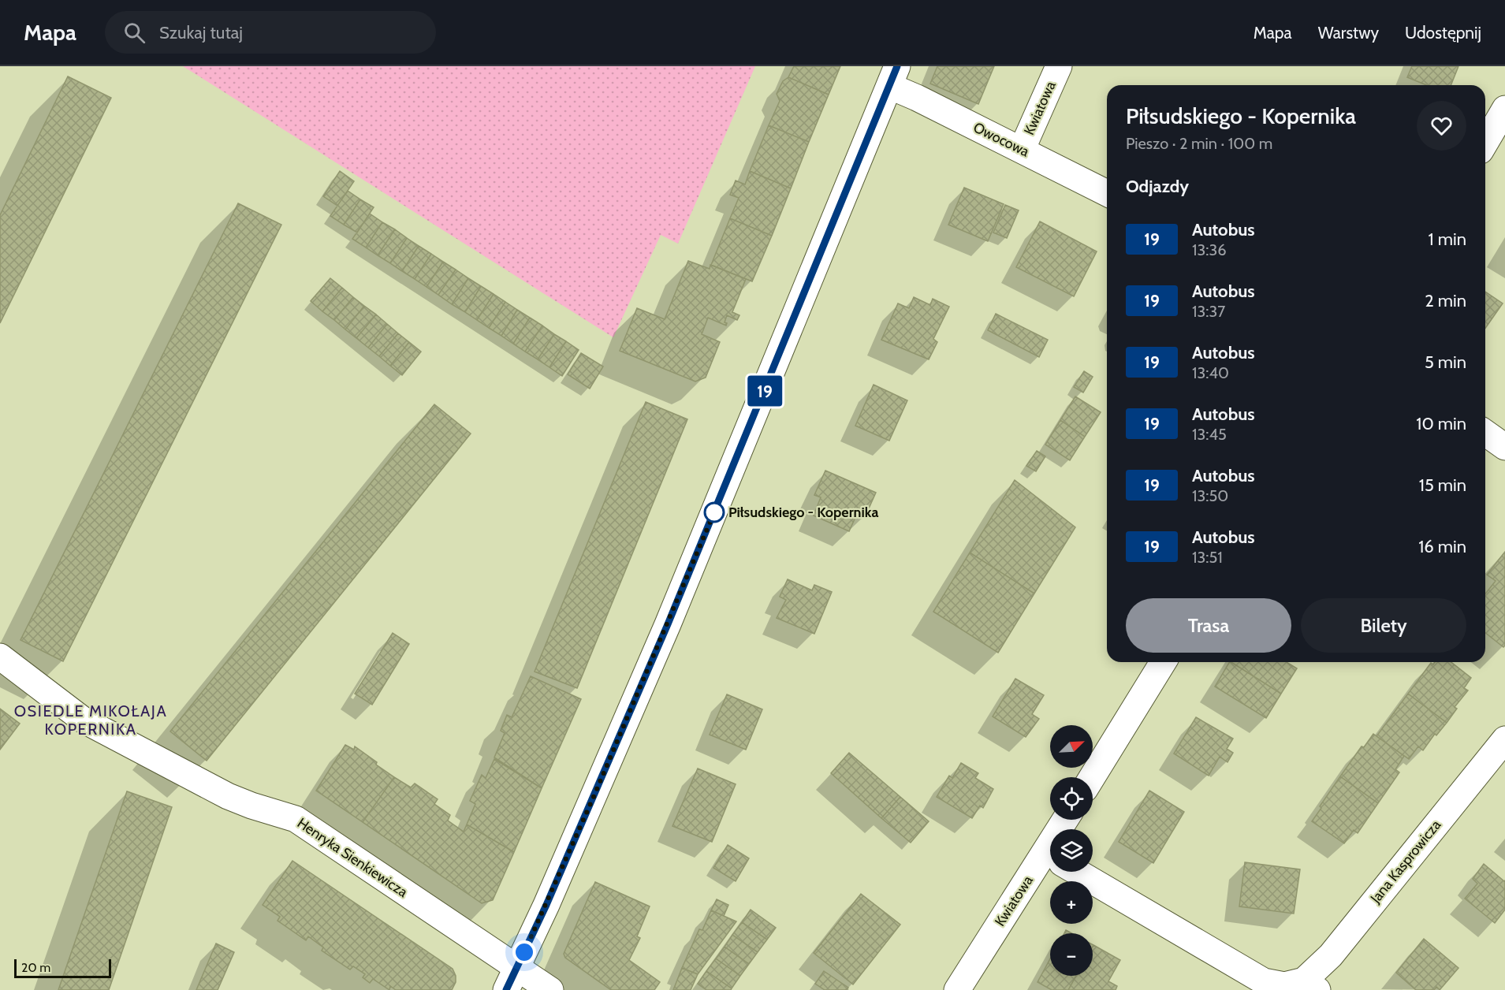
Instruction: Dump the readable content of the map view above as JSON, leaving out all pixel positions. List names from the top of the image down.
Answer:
{
  "streets": {
    "street": [
      "Kwiatowa",
      "Owocowa",
      "Henryka Sienkiewicza",
      "Jana Kasprowicza"
    ]
  },
  "crossings": [
    ["Kwiatowa", "Owocowa"]
  ],
  "districts": ["OSIEDLE MIKOŁAJA KOPERNIKA"],
  "places": ["Piłsudskiego - Kopernika"],
  "lines": ["bus line 19"],
  "scale_bar": "20 m",
  "north": "top right",
  "page": {
    "header": "Mapa",
    "search": "Szukaj tutaj",
    "nav": ["Mapa", "Warstwy", "Udostępnij"],
    "on_map": "19",
    "heading": [
      ["Piłsudskiego - Kopernika", "Pieszo · 2 min · 100 m"],
      "Odjazdy"
    ],
    "list": [
      {
        "mark": "19",
        "name": "Autobus",
        "note": "13:36",
        "value": "1 min"
      },
      {
        "mark": "19",
        "name": "Autobus",
        "note": "13:37",
        "value": "2 min"
      },
      {
        "mark": "19",
        "name": "Autobus",
        "note": "13:40",
        "value": "5 min"
      },
      {
        "mark": "19",
        "name": "Autobus",
        "note": "13:45",
        "value": "10 min"
      },
      {
        "mark": "19",
        "name": "Autobus",
        "note": "13:50",
        "value": "15 min"
      },
      {
        "mark": "19",
        "name": "Autobus",
        "note": "13:51",
        "value": "16 min"
      }
    ],
    "buttons": ["Trasa", "Bilety"],
    "map_buttons": ["+", "−"],
    "scale": "20 m"
  }
}
